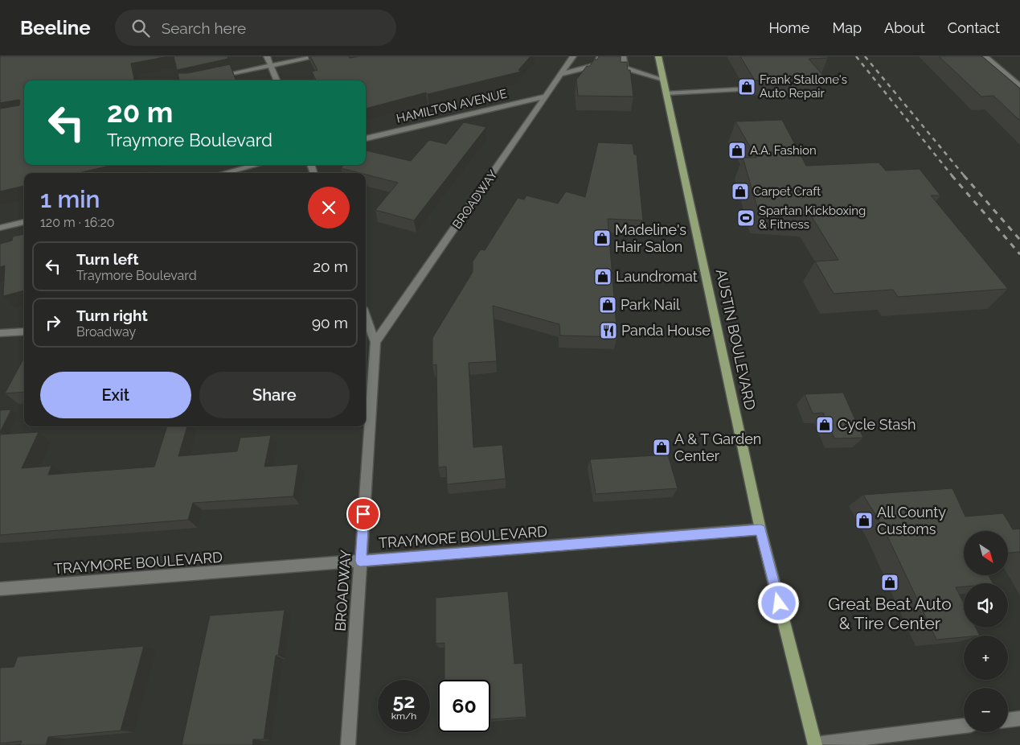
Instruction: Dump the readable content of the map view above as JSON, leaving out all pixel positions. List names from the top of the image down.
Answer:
{
  "streets": {
    "main road": ["AUSTIN BOULEVARD"],
    "street": ["HAMILTON AVENUE", "BROADWAY", "TRAYMORE BOULEVARD"]
  },
  "crossings": [
    ["HAMILTON AVENUE", "BROADWAY"],
    ["BROADWAY", "TRAYMORE BOULEVARD"],
    ["AUSTIN BOULEVARD", "TRAYMORE BOULEVARD"]
  ],
  "places": {
    "shop": [
      "Frank Stallone's Auto Repair",
      "A.A. Fashion",
      "Carpet Craft",
      "Madeline's Hair Salon",
      "Laundromat",
      "Park Nail",
      "Cycle Stash",
      "A & T Garden Center",
      "All County Customs",
      "Great Beat Auto & Tire Center"
    ],
    "sports": ["Spartan Kickboxing & Fitness"],
    "restaurant": ["Panda House"]
  },
  "north": "bottom right",
  "page": {
    "header": "Beeline",
    "search": "Search here",
    "nav": [
      "Home",
      "Map",
      "About",
      "Contact"
    ],
    "turn": ["20 m", "Traymore Boulevard"],
    "heading": ["1 min", "120 m · 16:20"],
    "list": [
      {
        "name": "Turn left",
        "note": "Traymore Boulevard",
        "value": "20 m"
      },
      {
        "name": "Turn right",
        "note": "Broadway",
        "value": "90 m"
      }
    ],
    "buttons": ["Exit", "Share"],
    "map_buttons": ["+", "−"],
    "speed": "52 km/h",
    "limit": "60"
  }
}
